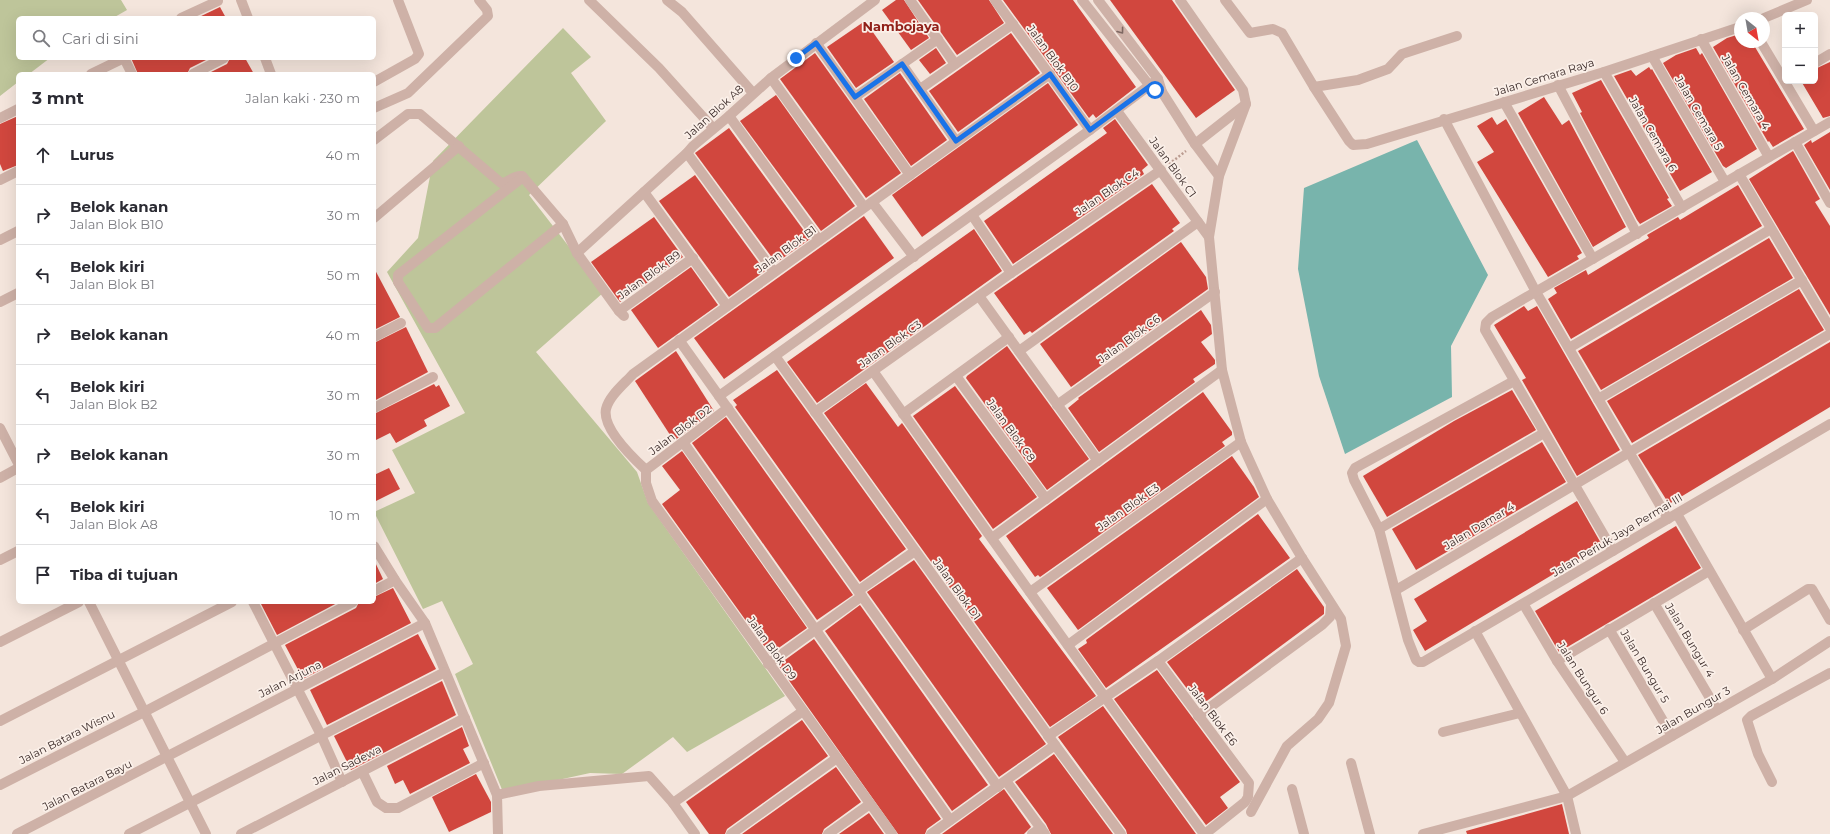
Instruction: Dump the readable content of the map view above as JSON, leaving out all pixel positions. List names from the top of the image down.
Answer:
{
  "streets": {
    "street": [
      "Jalan Blok B10",
      "Jalan Cemara Raya",
      "Jalan Cemara 4",
      "Jalan Blok A8",
      "Jalan Cemara 5",
      "Jalan Cemara 6",
      "Jalan Blok C1",
      "Jalan Blok C4",
      "Jalan Blok B1",
      "Jalan Blok B9",
      "Jalan Blok C6",
      "Jalan Blok C3",
      "Jalan Blok D2",
      "Jalan Blok C8",
      "Jalan Blok E3",
      "Jalan Damar 4",
      "Jalan Periuk Jaya Permai III",
      "Jalan Blok D1",
      "Jalan Bungur 4",
      "Jalan Blok D9",
      "Jalan Bungur 5",
      "Jalan Bungur 6",
      "Jalan Arjuna",
      "Jalan Bungur 3",
      "Jalan Blok E6",
      "Jalan Batara Wisnu",
      "Jalan Sadewa",
      "Jalan Batara Bayu"
    ]
  },
  "crossings": [
    ["Jalan Blok B10", "Jalan Blok B1"],
    ["Jalan Cemara Raya", "Jalan Cemara 4"],
    ["Jalan Cemara Raya", "Jalan Cemara 5"],
    ["Jalan Cemara Raya", "Jalan Cemara 6"],
    ["Jalan Blok A8", "Jalan Blok B9"],
    ["Jalan Blok C1", "Jalan Blok C4"],
    ["Jalan Blok C4", "Jalan Blok C3"],
    ["Jalan Blok B1", "Jalan Blok D2"],
    ["Jalan Blok B1", "Jalan Blok D9"],
    ["Jalan Blok C3", "Jalan Blok D1"],
    ["Jalan Blok D2", "Jalan Blok D9"],
    ["Jalan Damar 4", "Jalan Periuk Jaya Permai III"],
    ["Jalan Periuk Jaya Permai III", "Jalan Bungur 6"],
    ["Jalan Bungur 4", "Jalan Bungur 3"],
    ["Jalan Bungur 5", "Jalan Bungur 3"],
    ["Jalan Bungur 6", "Jalan Bungur 3"],
    ["Jalan Arjuna", "Jalan Batara Bayu"]
  ],
  "districts": ["Nambojaya"],
  "north": "bottom right",
  "page": {
    "map_buttons": ["+", "−"],
    "search": "Cari di sini",
    "heading": ["3 mnt", "Jalan kaki · 230 m"],
    "list": [
      ["Lurus", "40 m"],
      ["Belok kanan", "Jalan Blok B10", "30 m"],
      ["Belok kiri", "Jalan Blok B1", "50 m"],
      ["Belok kanan", "40 m"],
      ["Belok kiri", "Jalan Blok B2", "30 m"],
      ["Belok kanan", "30 m"],
      ["Belok kiri", "Jalan Blok A8", "10 m"],
      "Tiba di tujuan"
    ]
  }
}
